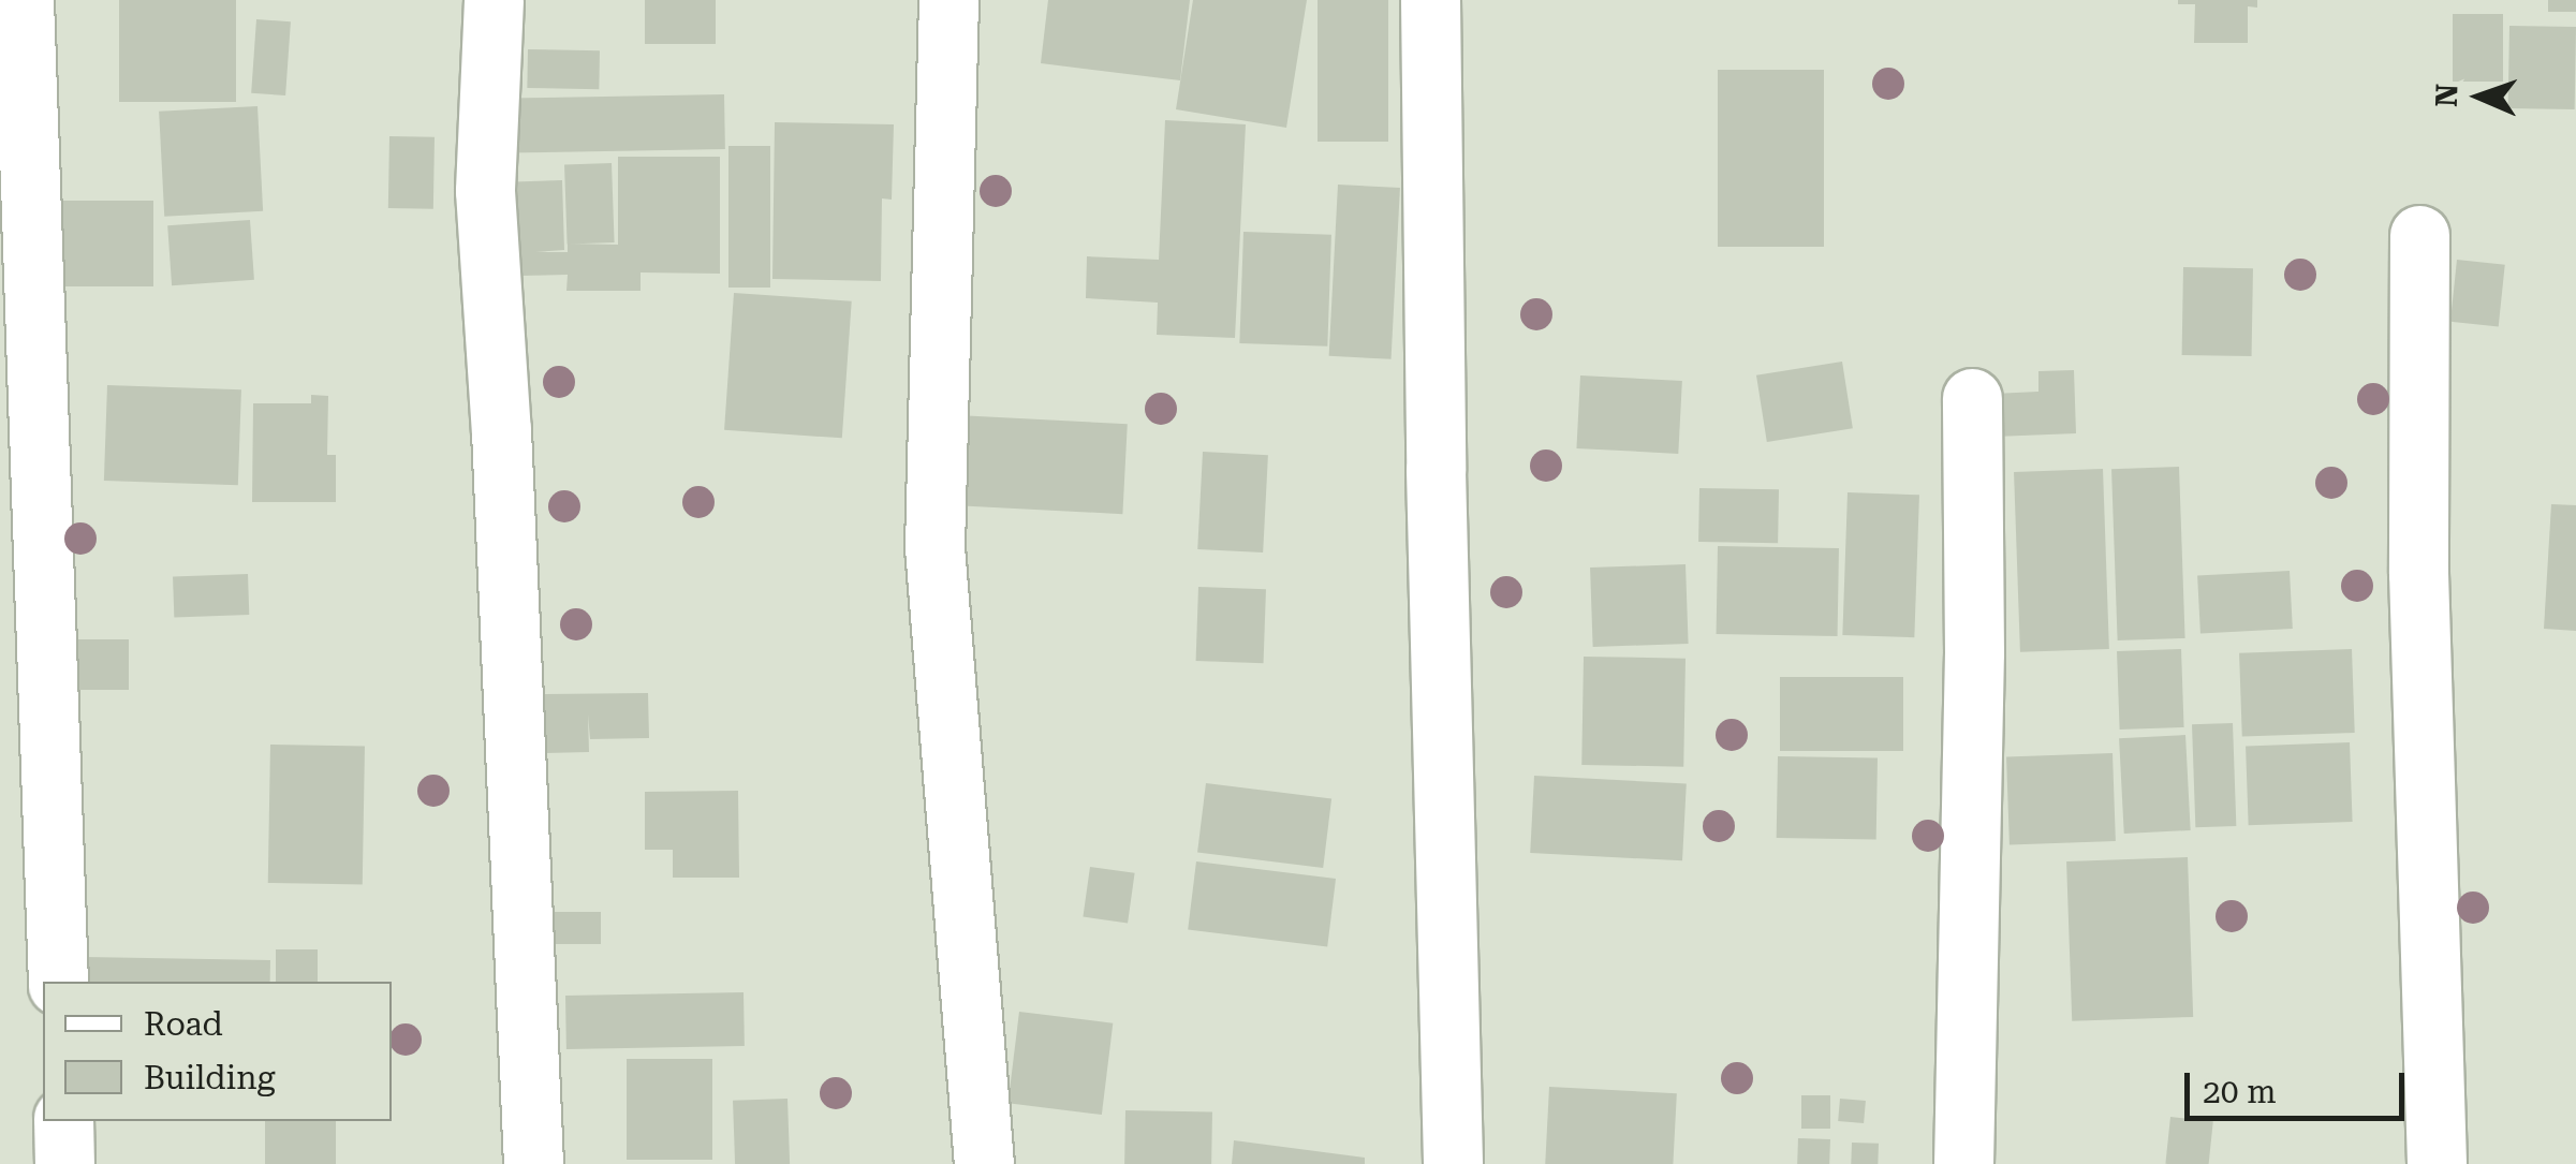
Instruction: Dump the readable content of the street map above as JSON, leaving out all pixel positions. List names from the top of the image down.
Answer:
{
  "legend": ["Road", "Building"],
  "scale_bar": "20 m",
  "north": "left"
}
